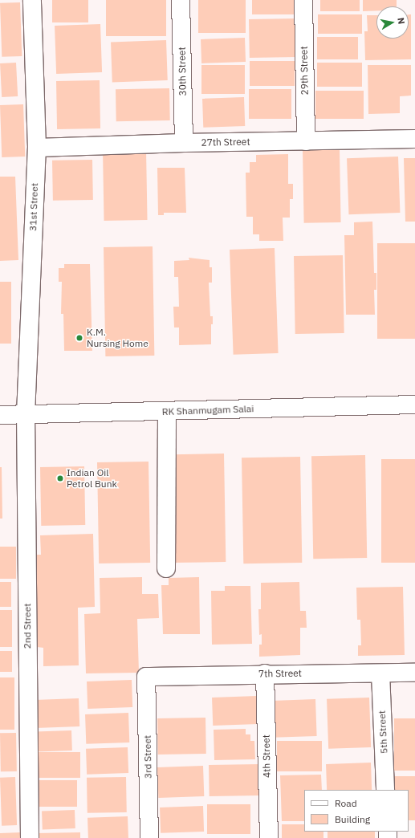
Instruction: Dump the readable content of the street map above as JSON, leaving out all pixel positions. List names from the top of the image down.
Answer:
{
  "streets": {
    "street": [
      "29th Street",
      "30th Street",
      "27th Street",
      "31st Street",
      "RK Shanmugam Salai",
      "2nd Street",
      "7th Street",
      "5th Street",
      "4th Street",
      "3rd Street"
    ]
  },
  "crossings": [
    ["29th Street", "27th Street"],
    ["30th Street", "27th Street"],
    ["27th Street", "31st Street"],
    ["31st Street", "RK Shanmugam Salai"],
    ["31st Street", "2nd Street"],
    ["RK Shanmugam Salai", "2nd Street"],
    ["7th Street", "5th Street"],
    ["7th Street", "4th Street"],
    ["7th Street", "3rd Street"]
  ],
  "places": ["K.M. Nursing Home", "Indian Oil Petrol Bunk"],
  "legend": ["Road", "Building"],
  "north": "right"
}
